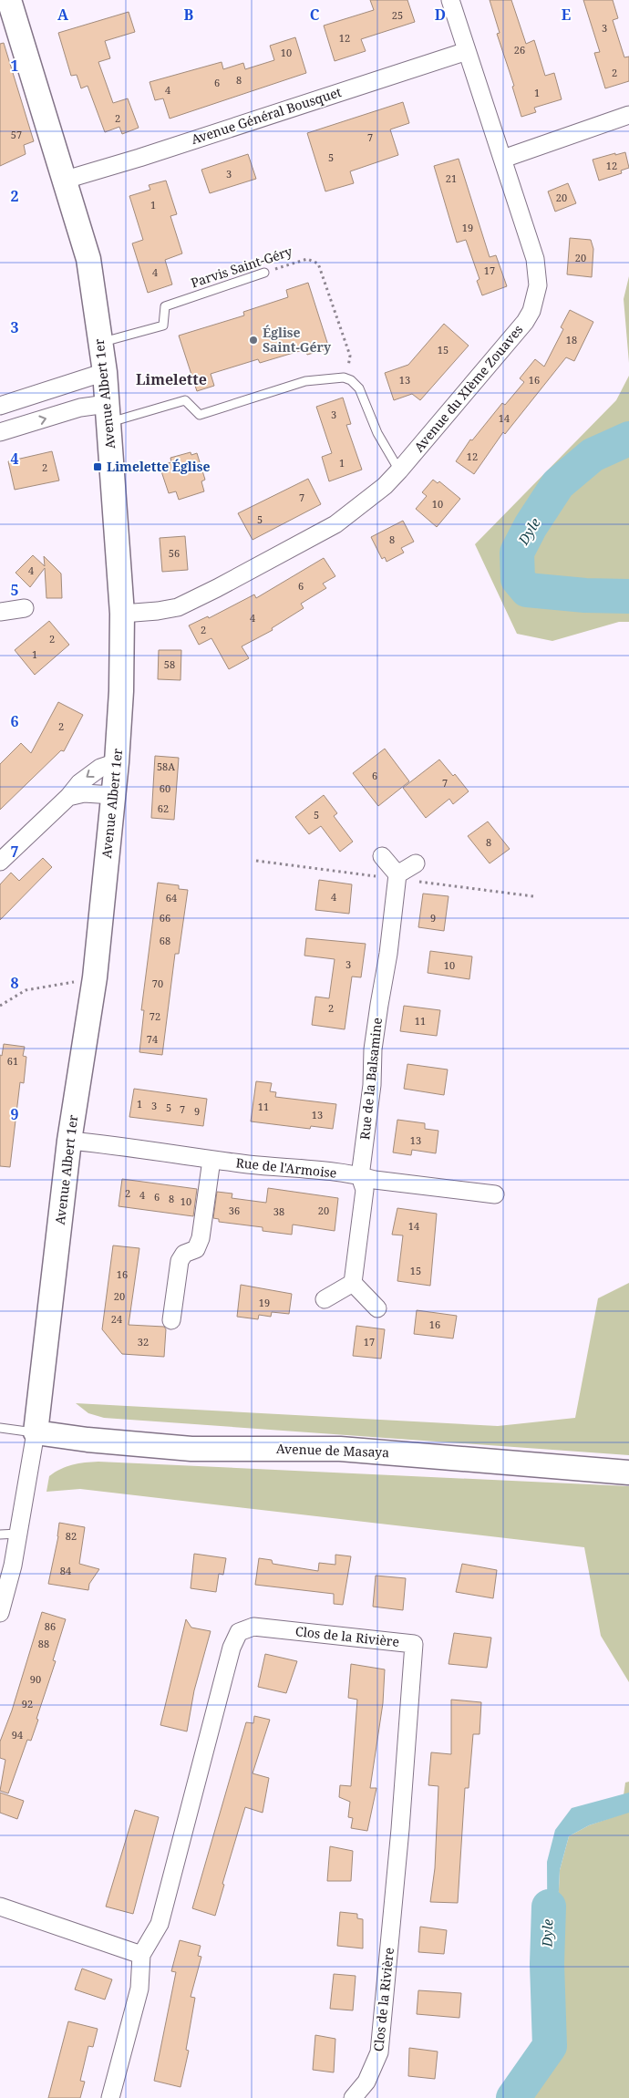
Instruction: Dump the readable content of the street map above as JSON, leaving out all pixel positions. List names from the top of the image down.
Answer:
{
  "streets": {
    "main road": ["Avenue Albert 1er", "Avenue de Masaya"],
    "street": [
      "Avenue Général Bousquet",
      "Avenue du XIème Zouaves",
      "Rue de la Balsamine",
      "Rue de l'Armoise",
      "Clos de la Rivière"
    ],
    "lane": ["Parvis Saint-Géry"]
  },
  "crossings": [
    ["Avenue Général Bousquet", "Avenue du XIème Zouaves"],
    ["Avenue Général Bousquet", "Avenue Albert 1er"],
    ["Parvis Saint-Géry", "Avenue Albert 1er"],
    ["Avenue du XIème Zouaves", "Avenue Albert 1er"],
    ["Avenue Albert 1er", "Rue de l'Armoise"],
    ["Avenue Albert 1er", "Avenue de Masaya"],
    ["Rue de la Balsamine", "Rue de l'Armoise"]
  ],
  "districts": ["Limelette"],
  "water": ["Dyle"],
  "places": {
    "other": ["Église Saint-Géry"],
    "transit": ["Limelette Église"]
  },
  "house_numbers": [
    "25",
    "3",
    "12",
    "26",
    "10",
    "2",
    "8",
    "6",
    "4",
    "1",
    "2",
    "57",
    "7",
    "5",
    "12",
    "3",
    "21",
    "20",
    "1",
    "19",
    "20",
    "17",
    "4",
    "18",
    "15",
    "13",
    "16",
    "3",
    "14",
    "12",
    "1",
    "2",
    "7",
    "10",
    "5",
    "8",
    "56",
    "4",
    "6",
    "4",
    "2",
    "2",
    "1",
    "58",
    "2",
    "58A",
    "6",
    "7",
    "60",
    "62",
    "5",
    "8",
    "4",
    "64",
    "66",
    "9",
    "68",
    "3",
    "10",
    "70",
    "2",
    "72",
    "11",
    "74",
    "61",
    "1",
    "3",
    "11",
    "5",
    "7",
    "9",
    "13",
    "13",
    "2",
    "4",
    "6",
    "8",
    "10",
    "36",
    "20",
    "38",
    "14",
    "15",
    "16",
    "20",
    "19",
    "24",
    "16",
    "32",
    "17",
    "82",
    "84",
    "86",
    "88",
    "90",
    "92",
    "94"
  ],
  "grid": {
    "columns": [
      "A",
      "B",
      "C",
      "D",
      "E"
    ],
    "rows": [
      "1",
      "2",
      "3",
      "4",
      "5",
      "6",
      "7",
      "8",
      "9"
    ]
  }
}
